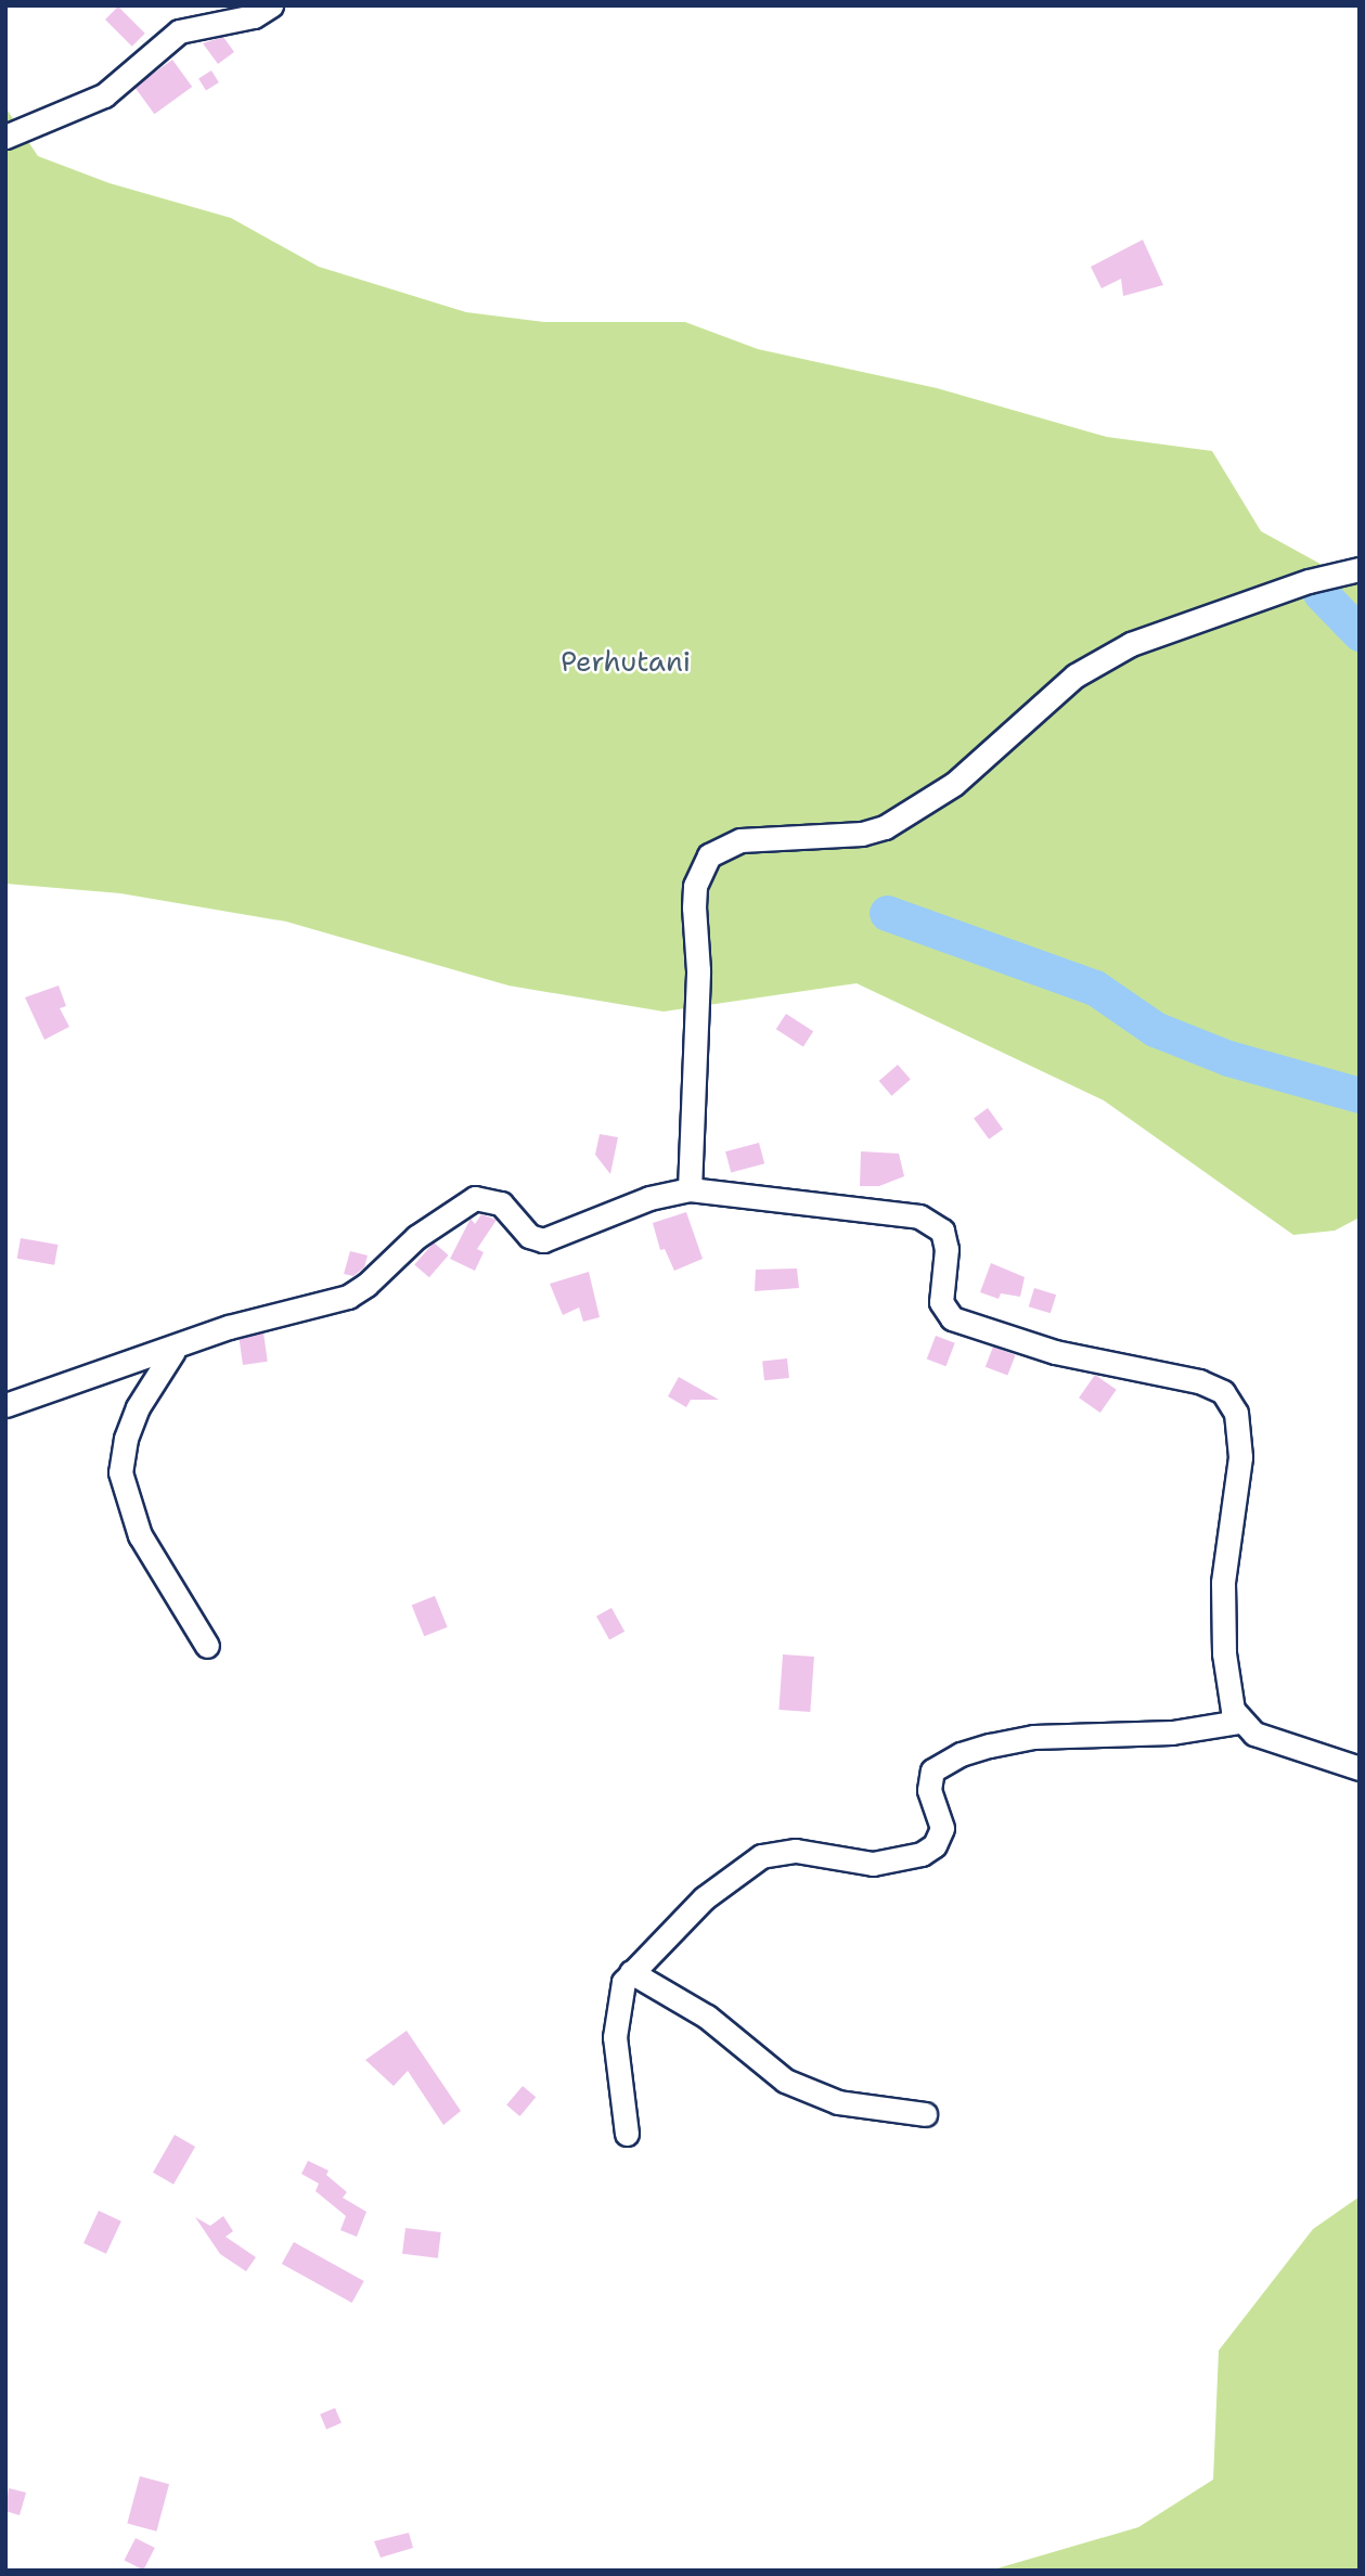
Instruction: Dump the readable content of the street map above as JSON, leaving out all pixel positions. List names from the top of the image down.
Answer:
{
  "parks": ["Perhutani"]
}
